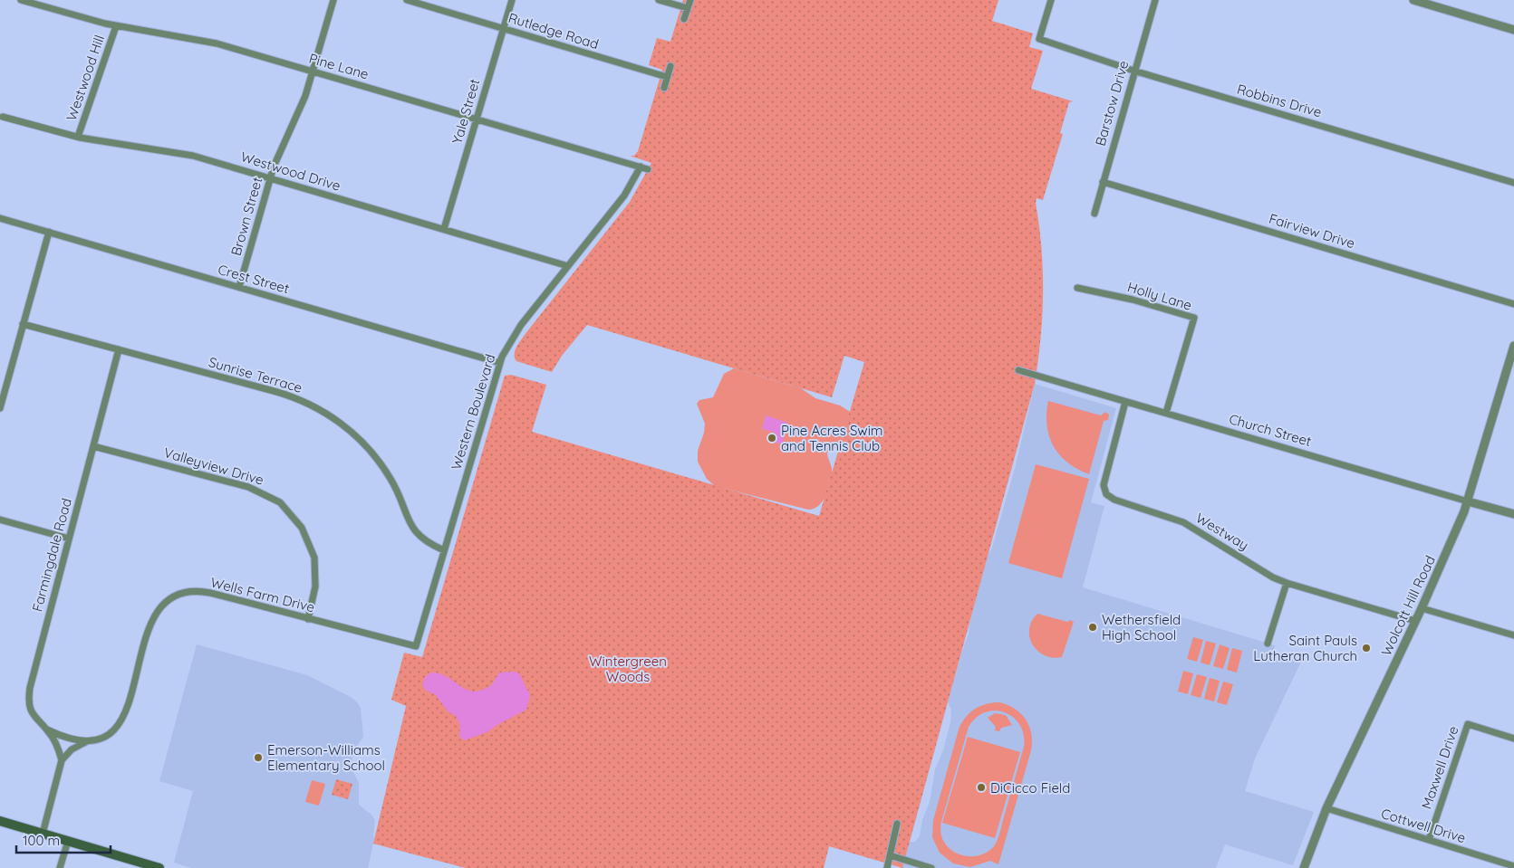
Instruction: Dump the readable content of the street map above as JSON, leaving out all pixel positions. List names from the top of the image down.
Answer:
{
  "streets": {
    "street": [
      "Rutledge Road",
      "Pine Lane",
      "Westwood Hill",
      "Robbins Drive",
      "Barstow Drive",
      "Yale Street",
      "Westwood Drive",
      "Brown Street",
      "Fairview Drive",
      "Crest Street",
      "Holly Lane",
      "Sunrise Terrace",
      "Western Boulevard",
      "Church Street",
      "Valleyview Drive",
      "Westway",
      "Farmingdale Road",
      "Wells Farm Drive",
      "Wolcott Hill Road",
      "Maxwell Drive",
      "Cottwell Drive"
    ]
  },
  "crossings": [
    ["Rutledge Road", "Yale Street"],
    ["Pine Lane", "Westwood Hill"],
    ["Pine Lane", "Yale Street"],
    ["Pine Lane", "Brown Street"],
    ["Pine Lane", "Western Boulevard"],
    ["Westwood Hill", "Westwood Drive"],
    ["Robbins Drive", "Barstow Drive"],
    ["Barstow Drive", "Fairview Drive"],
    ["Yale Street", "Westwood Drive"],
    ["Westwood Drive", "Brown Street"],
    ["Westwood Drive", "Western Boulevard"],
    ["Brown Street", "Crest Street"],
    ["Crest Street", "Western Boulevard"],
    ["Holly Lane", "Church Street"],
    ["Sunrise Terrace", "Western Boulevard"],
    ["Sunrise Terrace", "Farmingdale Road"],
    ["Western Boulevard", "Wells Farm Drive"],
    ["Church Street", "Westway"],
    ["Church Street", "Wolcott Hill Road"],
    ["Valleyview Drive", "Farmingdale Road"],
    ["Valleyview Drive", "Wells Farm Drive"],
    ["Westway", "Wolcott Hill Road"],
    ["Farmingdale Road", "Wells Farm Drive"],
    ["Wolcott Hill Road", "Cottwell Drive"],
    ["Maxwell Drive", "Cottwell Drive"]
  ],
  "parks": ["Wintergreen Woods"],
  "places": [
    "Pine Acres Swim and Tennis Club",
    "Wethersfield High School",
    "Saint Pauls Lutheran Church",
    "Emerson-Williams Elementary School",
    "DiCicco Field"
  ],
  "scale_bar": "100 m"
}
